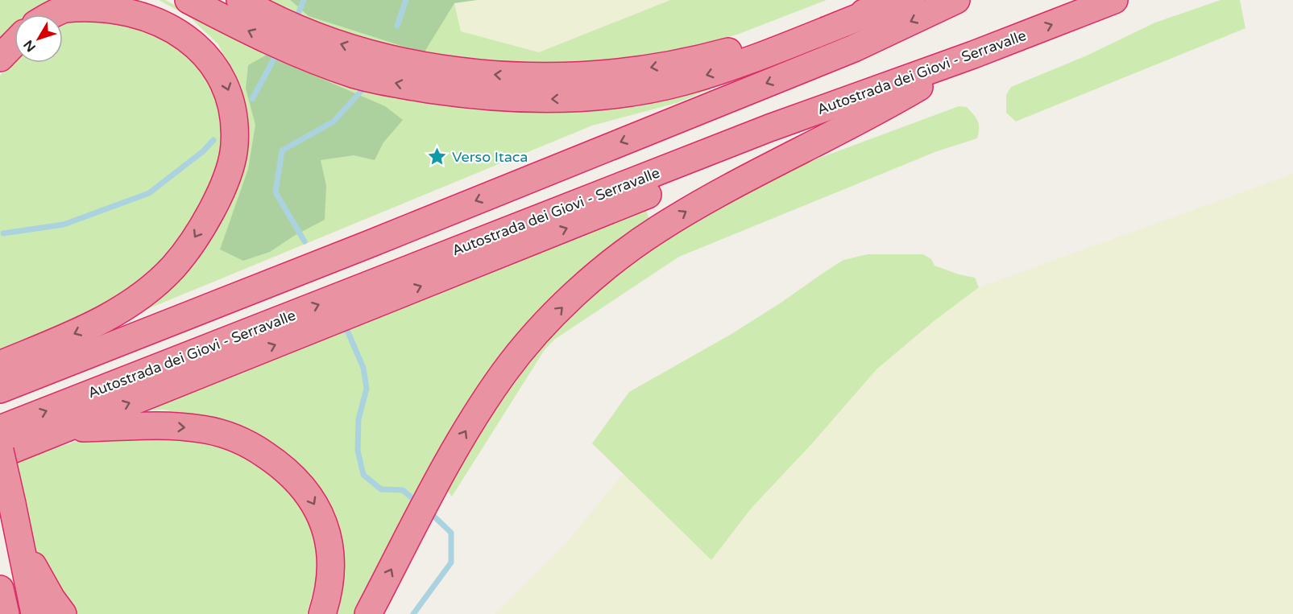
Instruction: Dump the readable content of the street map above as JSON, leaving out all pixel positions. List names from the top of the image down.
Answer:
{
  "streets": {
    "highway": ["Autostrada dei Giovi - Serravalle"]
  },
  "places": {
    "place": ["Verso Itaca"]
  },
  "north": "bottom left"
}
